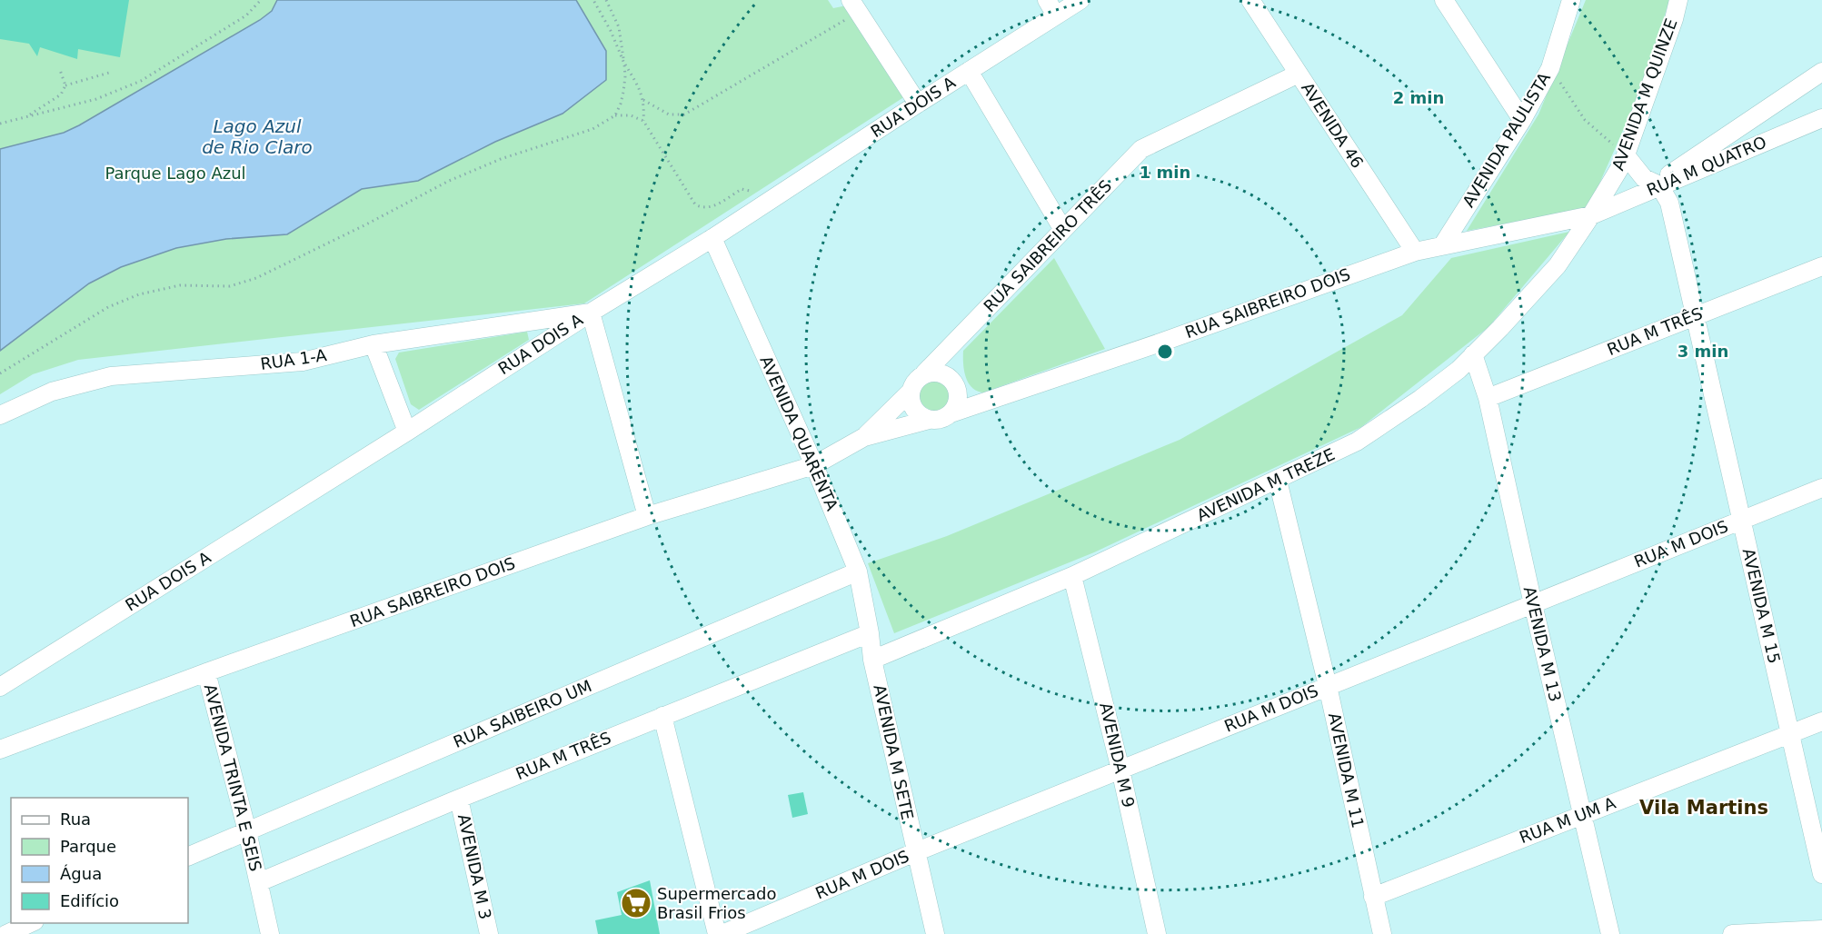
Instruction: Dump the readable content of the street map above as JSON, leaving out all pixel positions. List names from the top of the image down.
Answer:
{
  "streets": {
    "street": [
      "AVENIDA M QUINZE",
      "RUA DOIS A",
      "AVENIDA 46",
      "AVENIDA PAULISTA",
      "RUA M QUATRO",
      "RUA SAIBREIRO TRÊS",
      "RUA SAIBREIRO DOIS",
      "RUA M TRÊS",
      "RUA 1-A",
      "AVENIDA QUARENTA",
      "AVENIDA M TREZE",
      "RUA M DOIS",
      "AVENIDA M 15",
      "AVENIDA M 13",
      "RUA SAIBEIRO UM",
      "AVENIDA M SETE",
      "AVENIDA M 9",
      "AVENIDA M 11",
      "AVENIDA TRINTA E SEIS",
      "RUA M UM A",
      "AVENIDA M 3"
    ]
  },
  "crossings": [
    ["AVENIDA M QUINZE", "RUA M QUATRO"],
    ["AVENIDA M QUINZE", "RUA SAIBREIRO DOIS"],
    ["AVENIDA M QUINZE", "AVENIDA M TREZE"],
    ["RUA DOIS A", "RUA 1-A"],
    ["RUA DOIS A", "AVENIDA QUARENTA"],
    ["AVENIDA 46", "RUA SAIBREIRO TRÊS"],
    ["AVENIDA 46", "RUA SAIBREIRO DOIS"],
    ["AVENIDA PAULISTA", "RUA SAIBREIRO DOIS"],
    ["RUA M QUATRO", "RUA SAIBREIRO DOIS"],
    ["RUA M QUATRO", "AVENIDA M TREZE"],
    ["RUA M QUATRO", "AVENIDA M 15"],
    ["RUA SAIBREIRO TRÊS", "RUA SAIBREIRO DOIS"],
    ["RUA SAIBREIRO DOIS", "AVENIDA QUARENTA"],
    ["RUA SAIBREIRO DOIS", "AVENIDA M TREZE"],
    ["RUA SAIBREIRO DOIS", "AVENIDA TRINTA E SEIS"],
    ["RUA M TRÊS", "AVENIDA QUARENTA"],
    ["RUA M TRÊS", "AVENIDA M 15"],
    ["RUA M TRÊS", "AVENIDA M 13"],
    ["RUA M TRÊS", "AVENIDA M SETE"],
    ["RUA M TRÊS", "AVENIDA TRINTA E SEIS"],
    ["RUA M TRÊS", "AVENIDA M 3"],
    ["AVENIDA QUARENTA", "RUA SAIBEIRO UM"],
    ["AVENIDA QUARENTA", "AVENIDA M SETE"],
    ["AVENIDA M TREZE", "AVENIDA M 13"],
    ["AVENIDA M TREZE", "AVENIDA M SETE"],
    ["AVENIDA M TREZE", "AVENIDA M 9"],
    ["AVENIDA M TREZE", "AVENIDA M 11"],
    ["RUA M DOIS", "AVENIDA M 15"],
    ["RUA M DOIS", "AVENIDA M 13"],
    ["RUA M DOIS", "AVENIDA M SETE"],
    ["RUA M DOIS", "AVENIDA M 9"],
    ["RUA M DOIS", "AVENIDA M 11"],
    ["AVENIDA M 15", "RUA M UM A"],
    ["AVENIDA M 13", "RUA M UM A"],
    ["RUA SAIBEIRO UM", "AVENIDA TRINTA E SEIS"],
    ["AVENIDA M 11", "RUA M UM A"]
  ],
  "districts": ["Vila Martins"],
  "water": ["Lago Azul de Rio Claro"],
  "parks": ["Parque Lago Azul"],
  "places": {
    "supermarket": ["Supermercado Brasil Frios"]
  },
  "legend": [
    "Rua",
    "Parque",
    "Água",
    "Edifício"
  ],
  "rings": ["2 min", "1 min", "3 min"]
}
